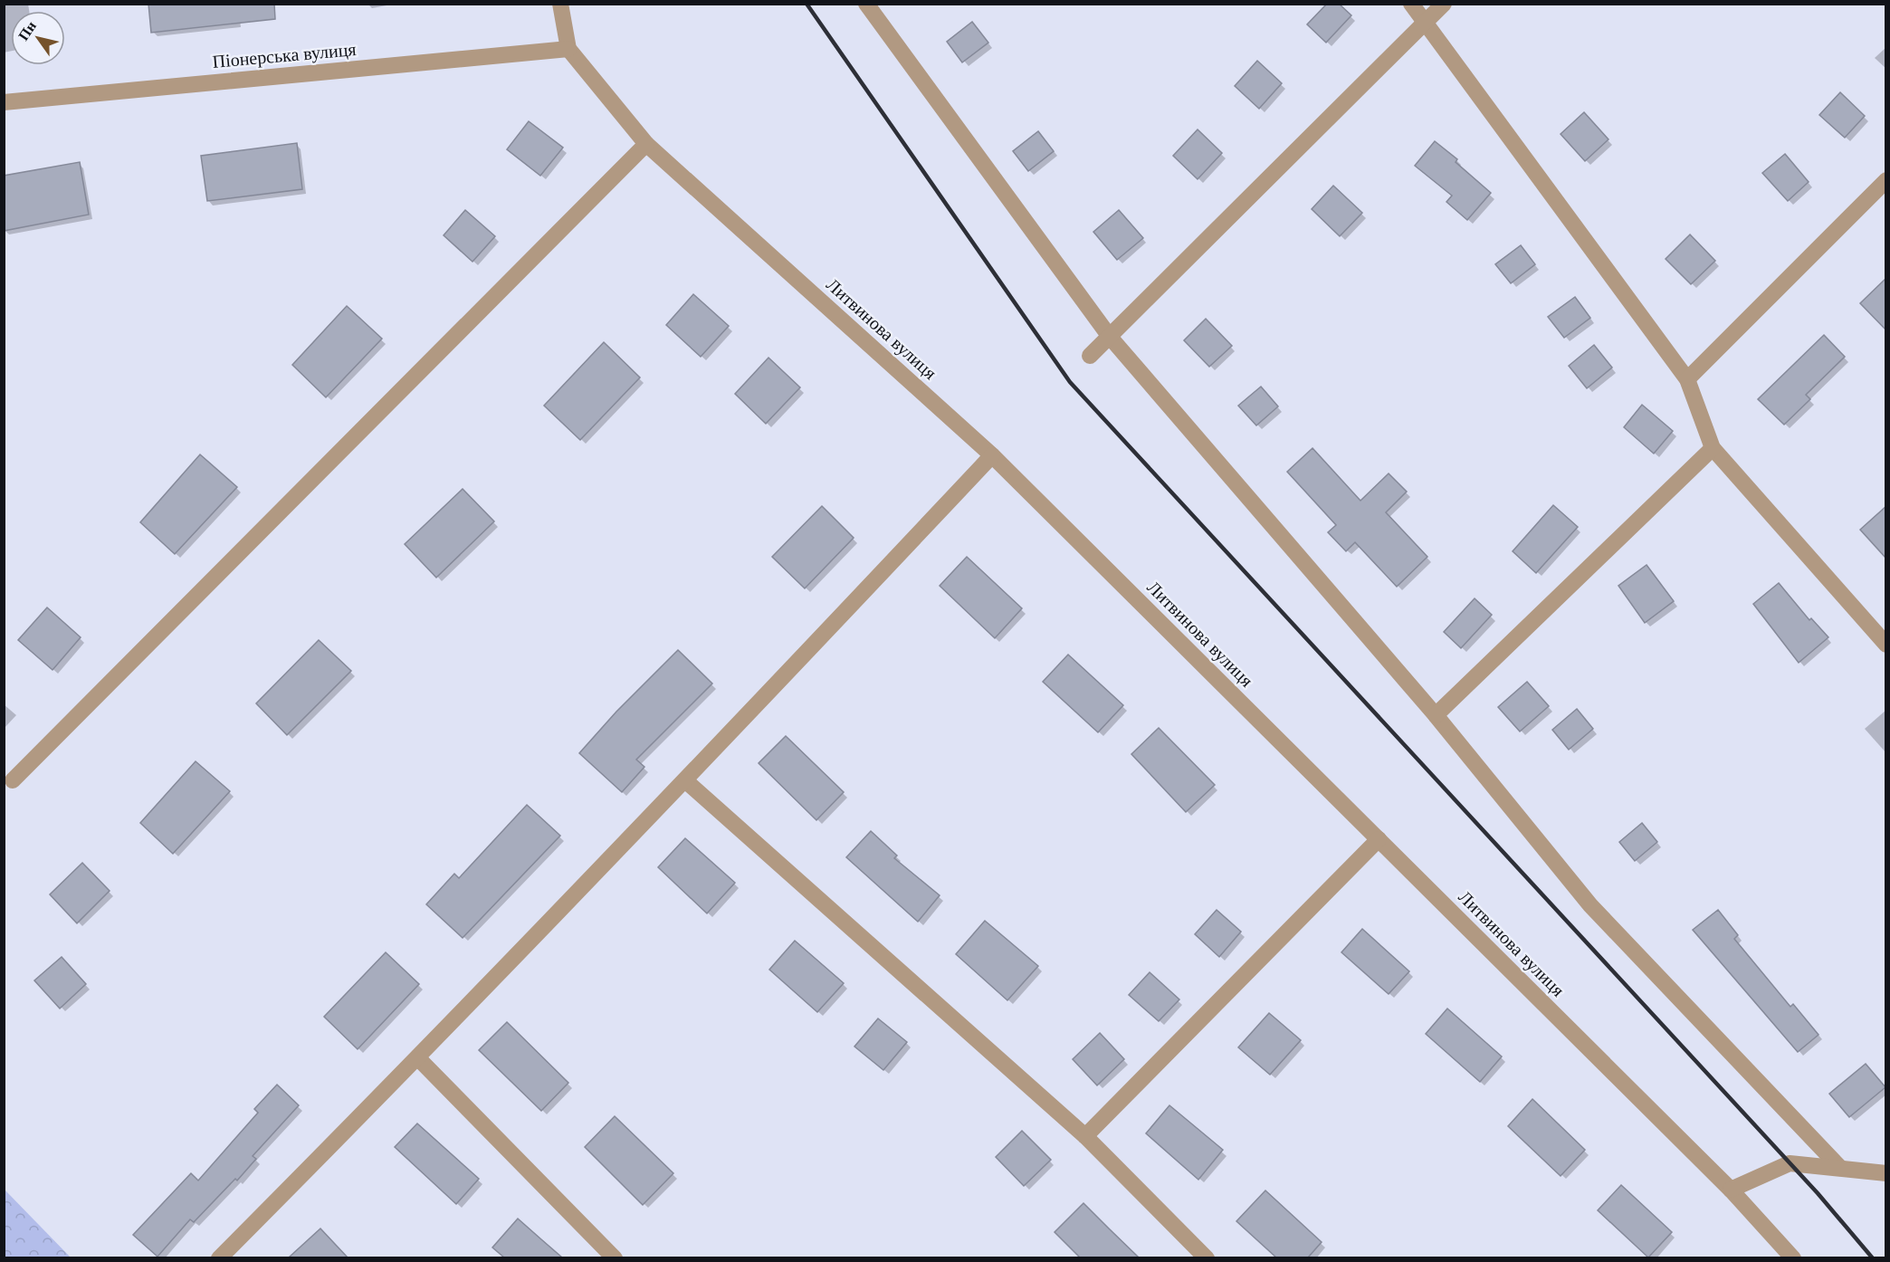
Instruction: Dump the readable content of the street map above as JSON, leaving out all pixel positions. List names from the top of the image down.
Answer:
{
  "streets": {
    "street": ["Піонерська вулиця", "Литвинова вулиця"]
  },
  "crossings": [
    ["Піонерська вулиця", "Литвинова вулиця"]
  ],
  "north": "top left"
}
